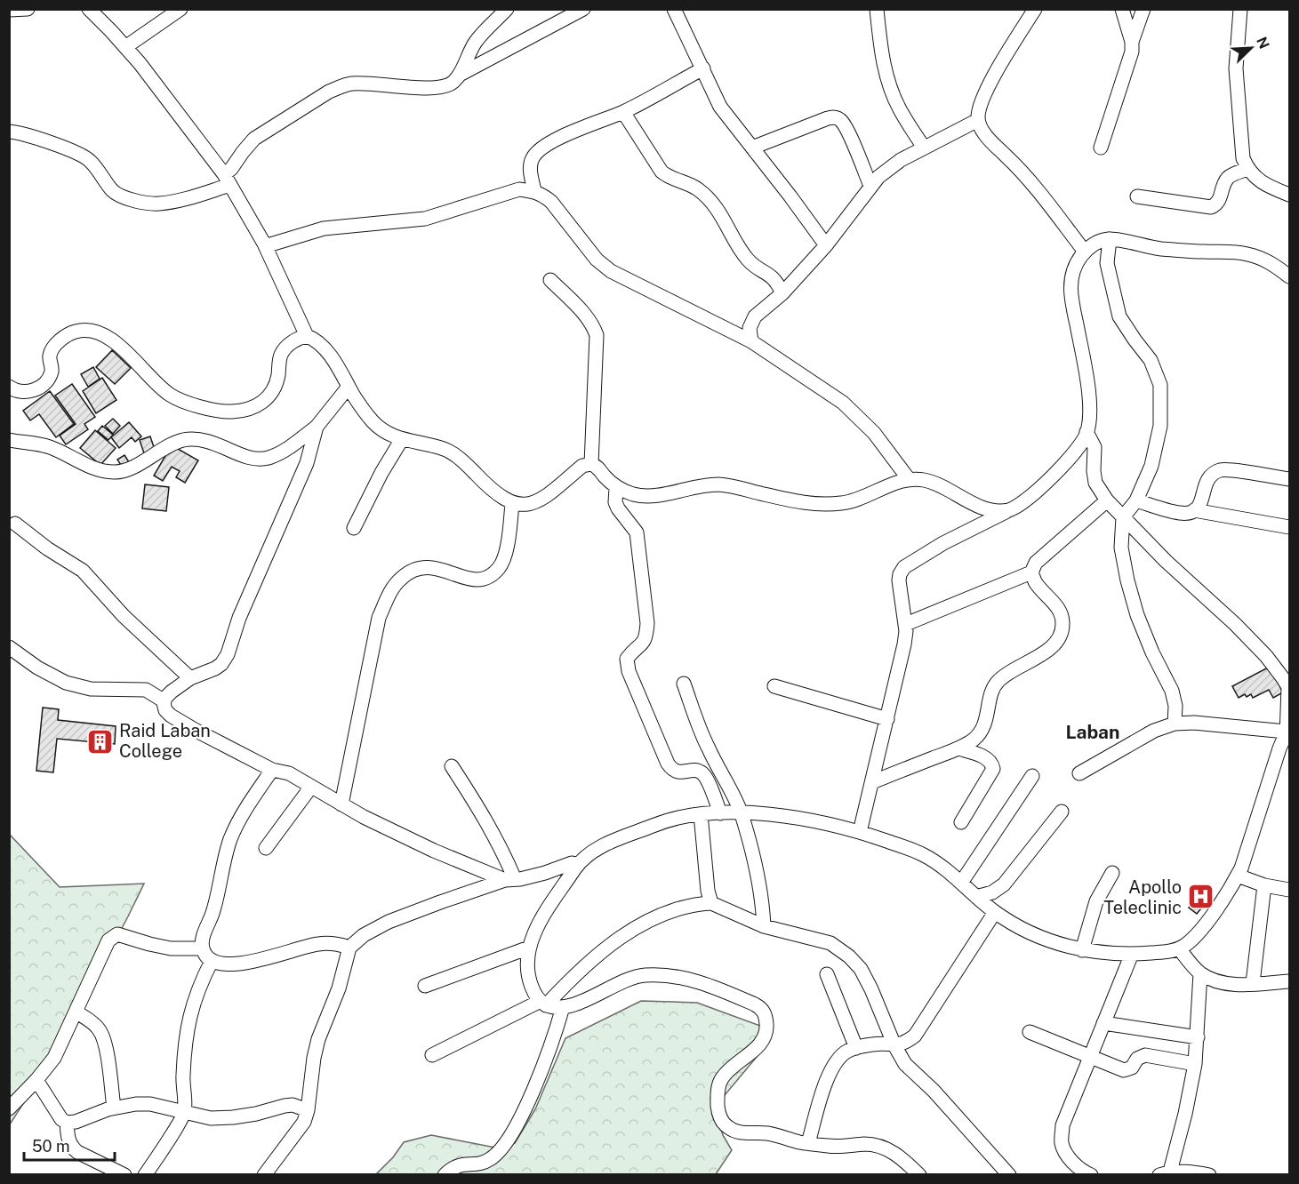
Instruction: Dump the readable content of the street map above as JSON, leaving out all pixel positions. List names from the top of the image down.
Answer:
{
  "districts": ["Laban"],
  "places": {
    "building": ["Raid Laban College"],
    "hospital": ["Apollo Teleclinic"]
  },
  "scale_bar": "50 m",
  "north": "top right"
}
